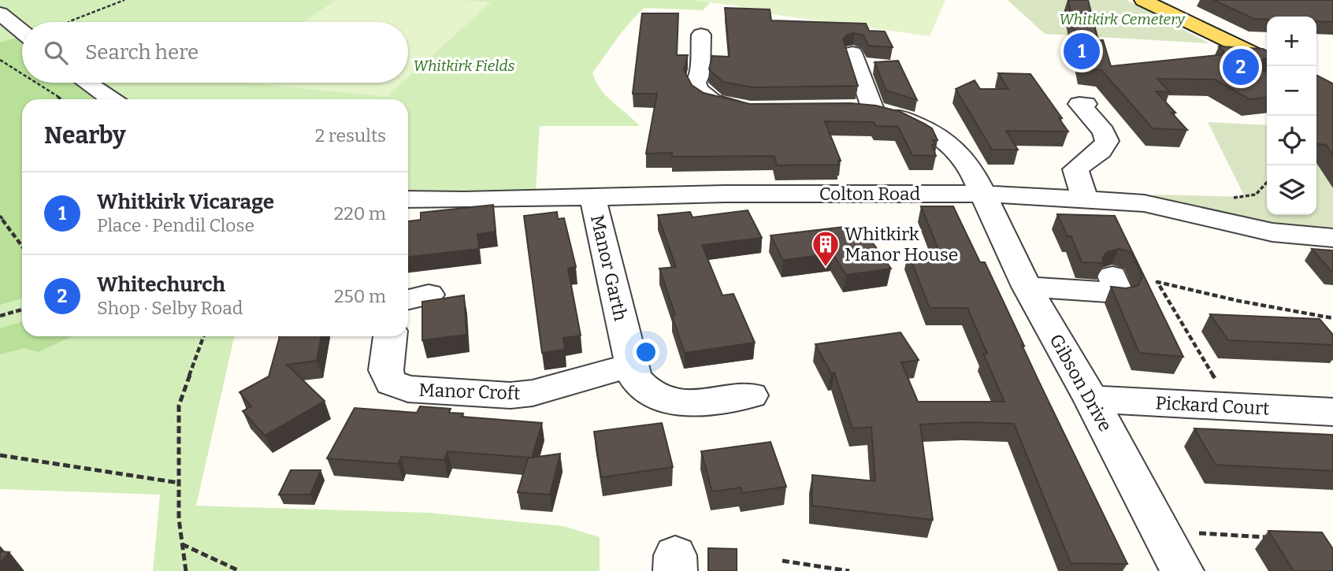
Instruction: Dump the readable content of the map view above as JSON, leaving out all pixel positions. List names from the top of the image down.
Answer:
{
  "streets": {
    "street": [
      "Colton Road",
      "Manor Garth",
      "Gibson Drive",
      "Manor Croft",
      "Pickard Court"
    ]
  },
  "crossings": [
    ["Colton Road", "Manor Garth"],
    ["Colton Road", "Gibson Drive"],
    ["Manor Garth", "Manor Croft"],
    ["Gibson Drive", "Pickard Court"]
  ],
  "parks": ["Whitkirk Cemetery", "Whitkirk Fields"],
  "places": {
    "building": ["Whitkirk Manor House"]
  },
  "page": {
    "map_buttons": ["+", "−"],
    "search": "Search here",
    "pins": ["1", "2"],
    "heading": ["Nearby", "2 results"],
    "list": [
      {
        "mark": "1",
        "name": "Whitkirk Vicarage",
        "note": "Place · Pendil Close",
        "value": "220 m"
      },
      {
        "mark": "2",
        "name": "Whitechurch",
        "note": "Shop · Selby Road",
        "value": "250 m"
      }
    ]
  }
}
